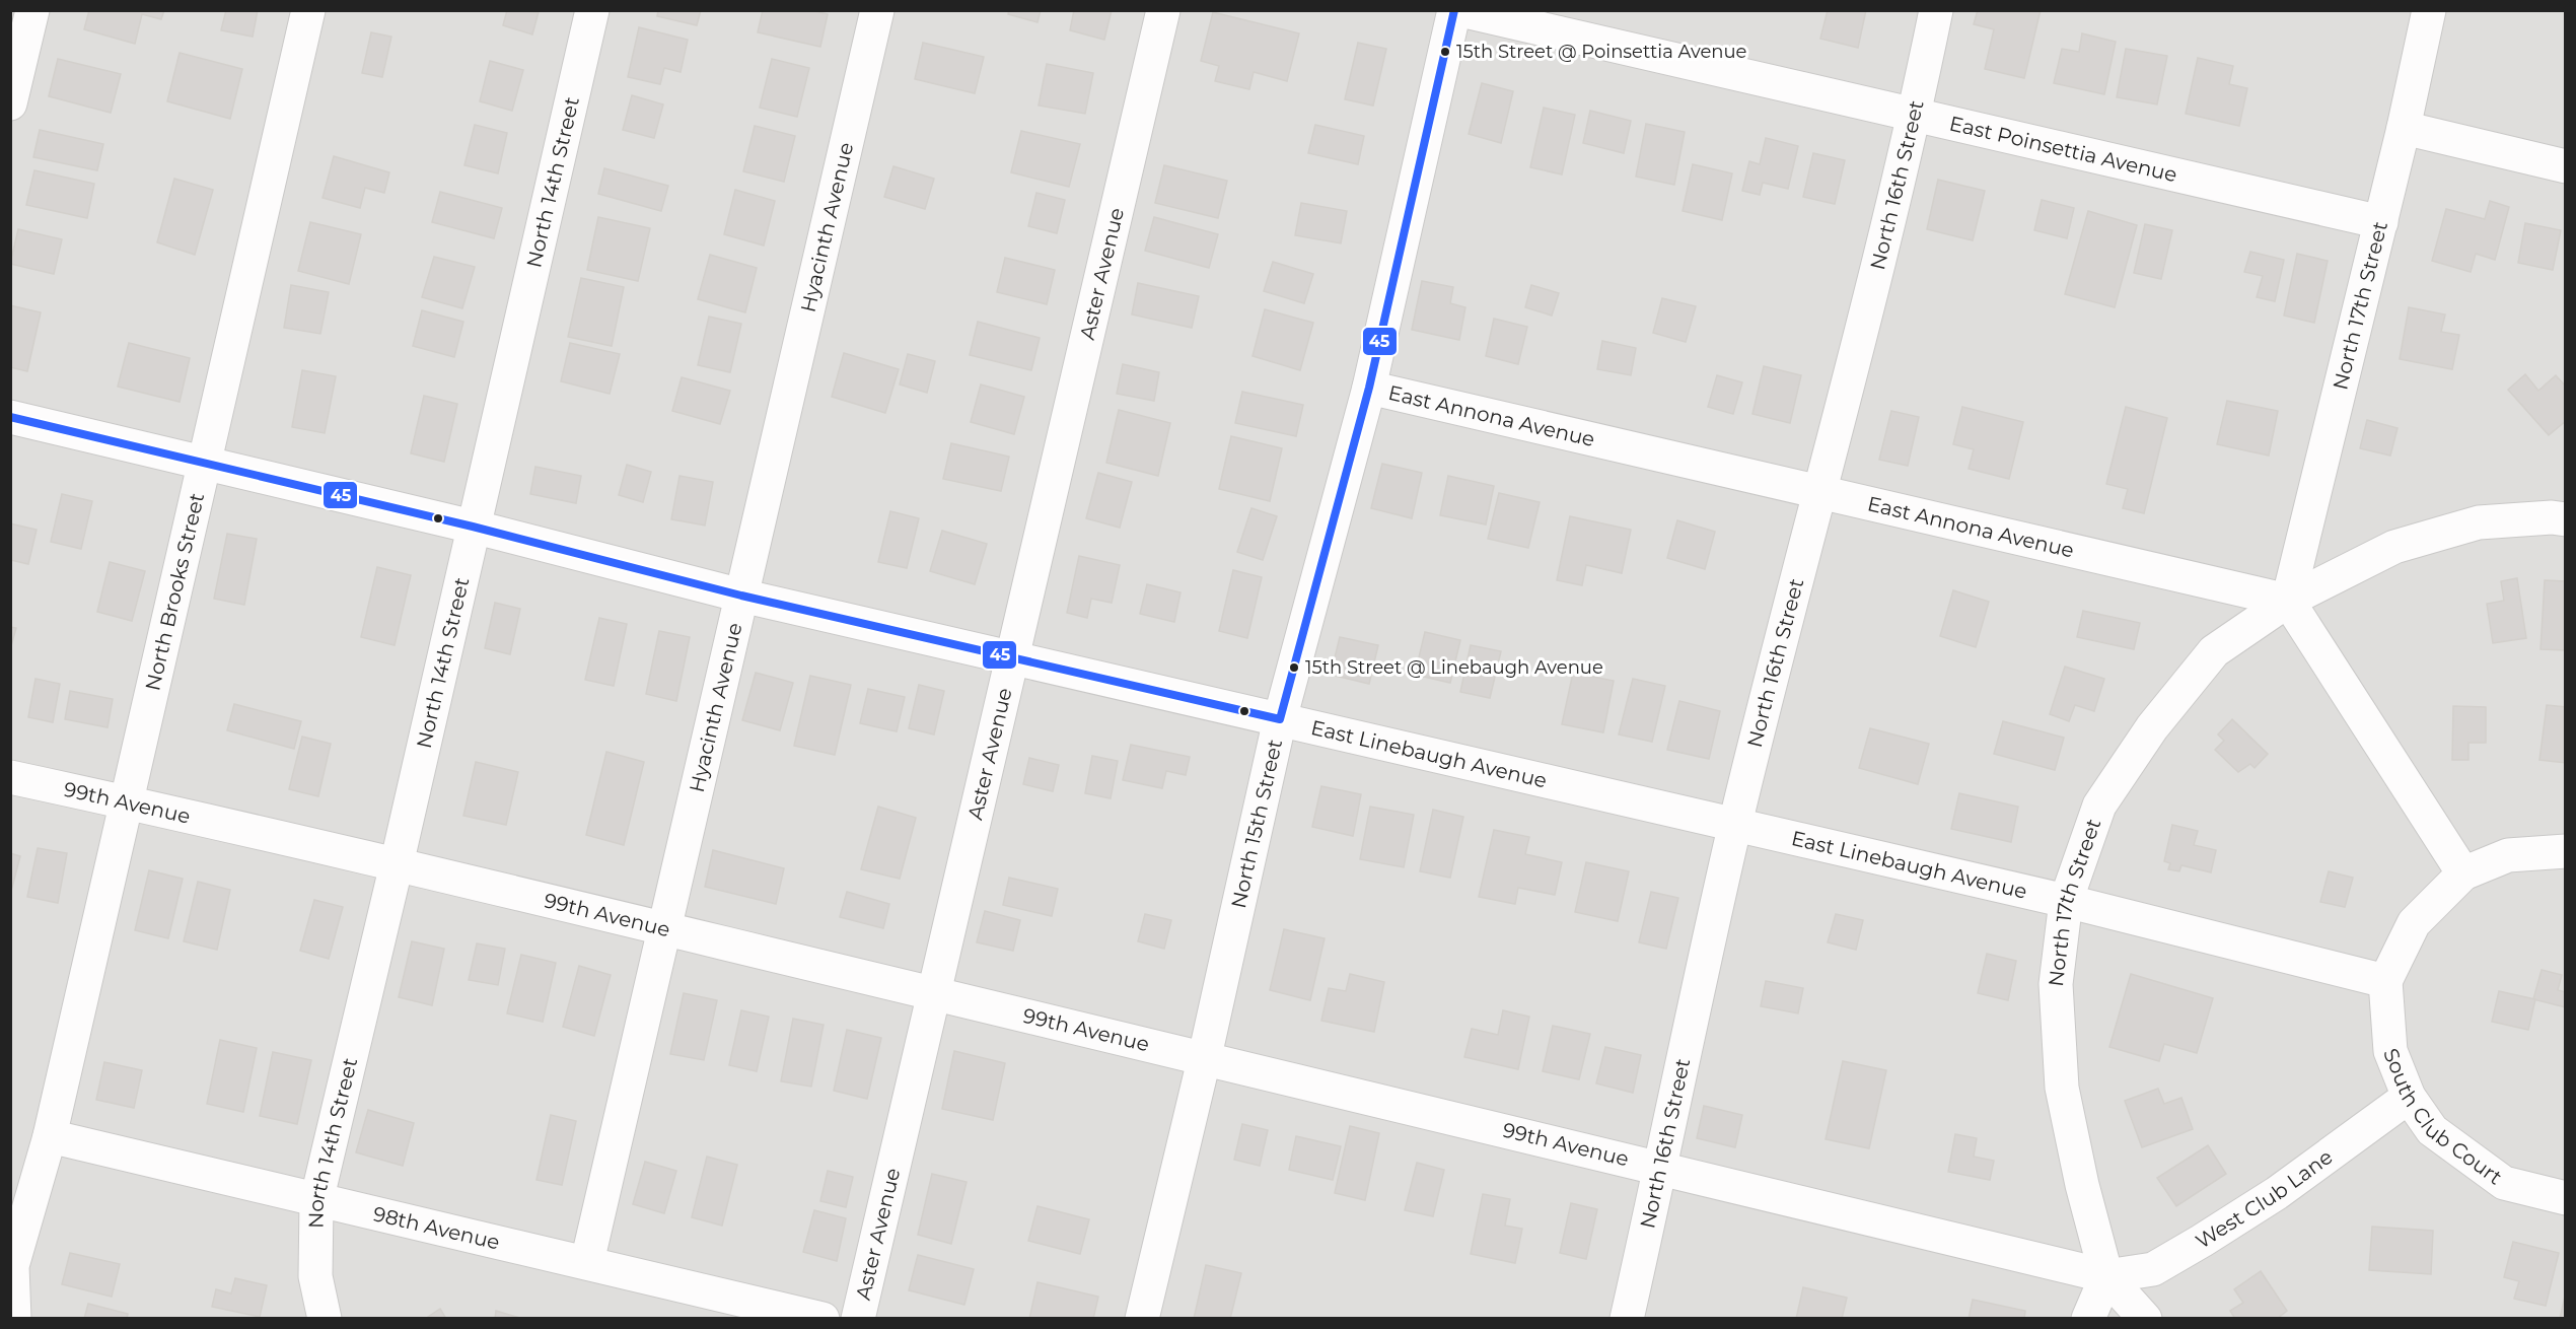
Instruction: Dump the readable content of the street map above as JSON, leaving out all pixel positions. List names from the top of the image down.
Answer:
{
  "streets": {
    "street": [
      "East Poinsettia Avenue",
      "North 14th Street",
      "North 16th Street",
      "Hyacinth Avenue",
      "Aster Avenue",
      "North 17th Street",
      "East Annona Avenue",
      "North Brooks Street",
      "East Linebaugh Avenue",
      "99th Avenue",
      "North 15th Street",
      "South Club Court",
      "West Club Lane",
      "98th Avenue"
    ]
  },
  "crossings": [
    ["East Poinsettia Avenue", "North 16th Street"],
    ["East Poinsettia Avenue", "North 17th Street"],
    ["North 14th Street", "East Linebaugh Avenue"],
    ["North 14th Street", "99th Avenue"],
    ["North 14th Street", "98th Avenue"],
    ["North 16th Street", "East Annona Avenue"],
    ["North 16th Street", "East Linebaugh Avenue"],
    ["North 16th Street", "99th Avenue"],
    ["Hyacinth Avenue", "East Linebaugh Avenue"],
    ["Hyacinth Avenue", "99th Avenue"],
    ["Hyacinth Avenue", "98th Avenue"],
    ["Aster Avenue", "East Linebaugh Avenue"],
    ["Aster Avenue", "99th Avenue"],
    ["North 17th Street", "East Annona Avenue"],
    ["North 17th Street", "East Linebaugh Avenue"],
    ["North 17th Street", "99th Avenue"],
    ["North 17th Street", "West Club Lane"],
    ["East Annona Avenue", "North 15th Street"],
    ["North Brooks Street", "East Linebaugh Avenue"],
    ["North Brooks Street", "99th Avenue"],
    ["North Brooks Street", "98th Avenue"],
    ["East Linebaugh Avenue", "North 15th Street"],
    ["East Linebaugh Avenue", "South Club Court"],
    ["99th Avenue", "North 15th Street"],
    ["99th Avenue", "West Club Lane"],
    ["South Club Court", "West Club Lane"]
  ],
  "places": ["15th Street @ Poinsettia Avenue", "15th Street @ Linebaugh Avenue"],
  "lines": ["transit line 45"]
}
